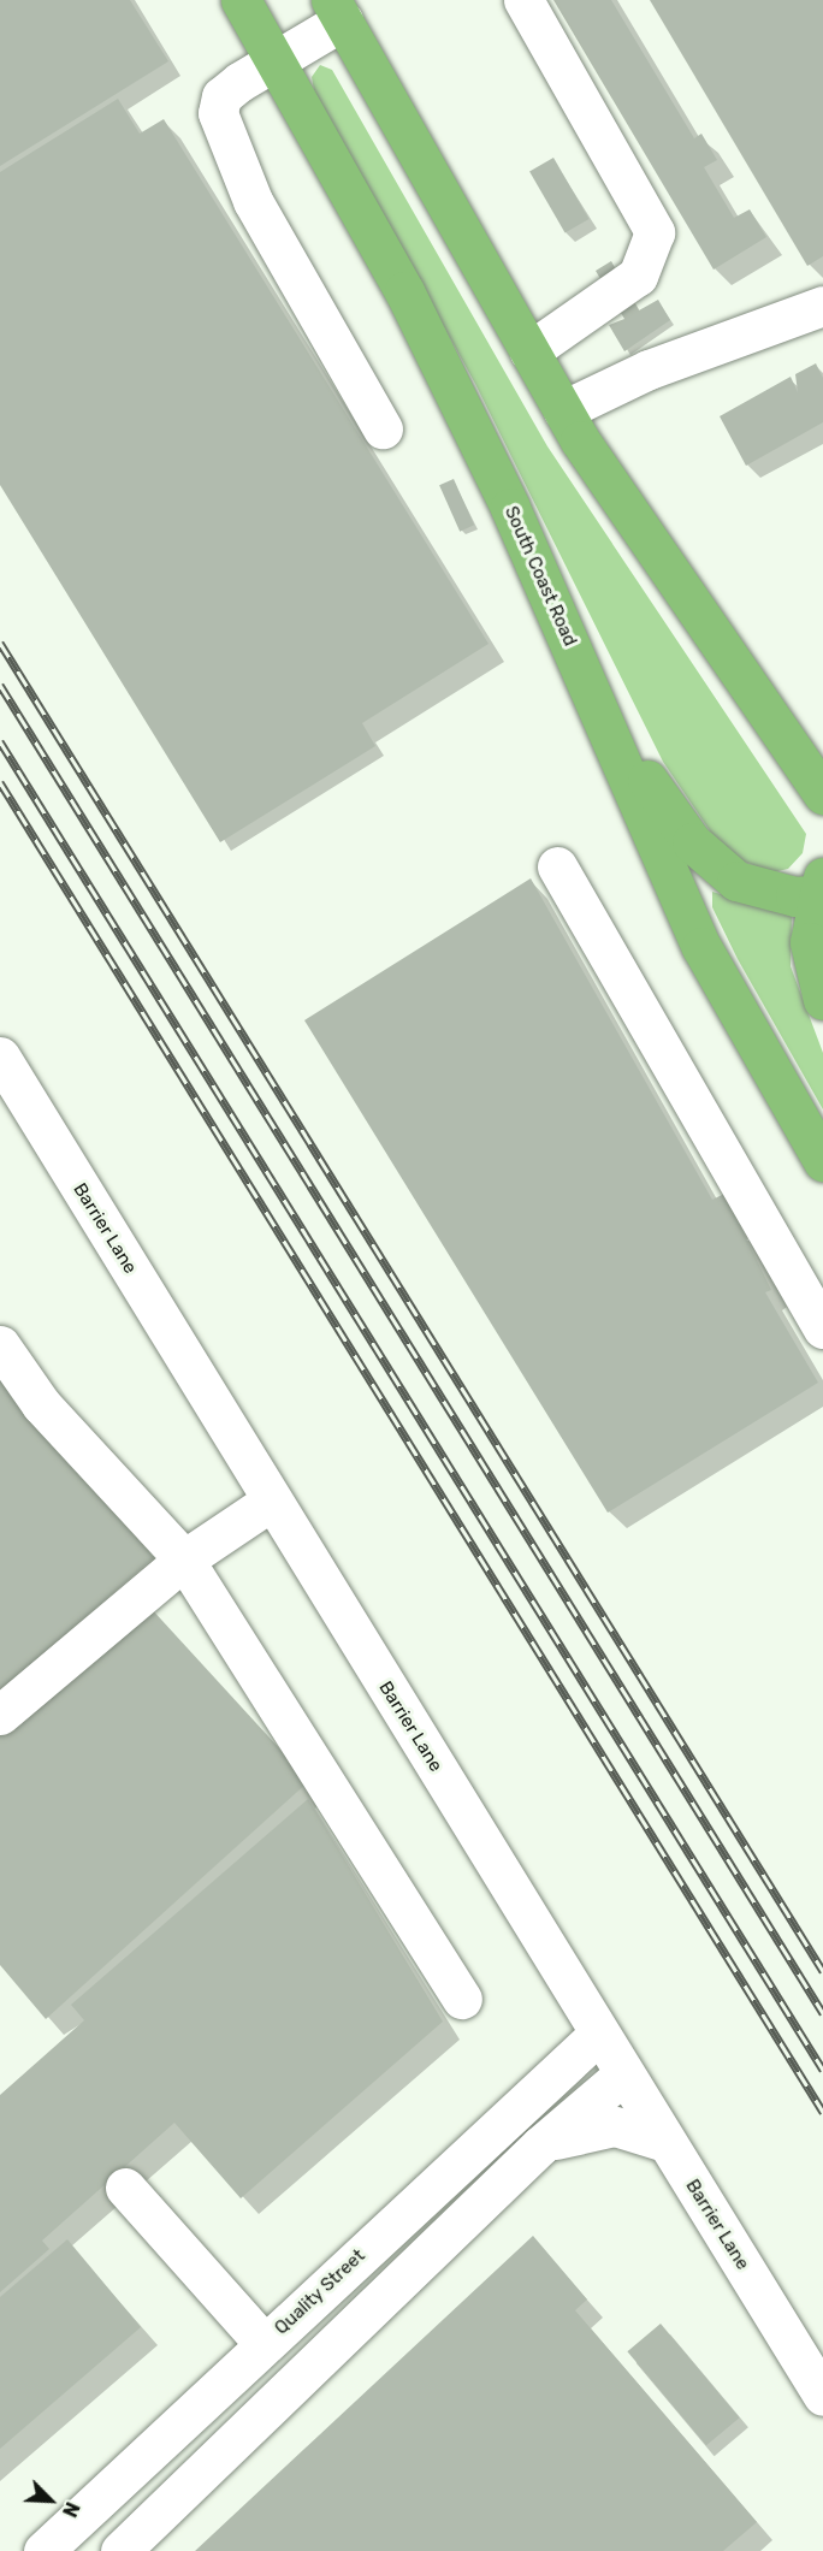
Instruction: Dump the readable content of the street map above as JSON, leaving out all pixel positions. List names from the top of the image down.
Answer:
{
  "streets": {
    "highway": ["South Coast Road"],
    "street": ["Barrier Lane", "Quality Street"]
  },
  "crossings": [
    ["Barrier Lane", "Quality Street"]
  ],
  "north": "bottom right"
}
